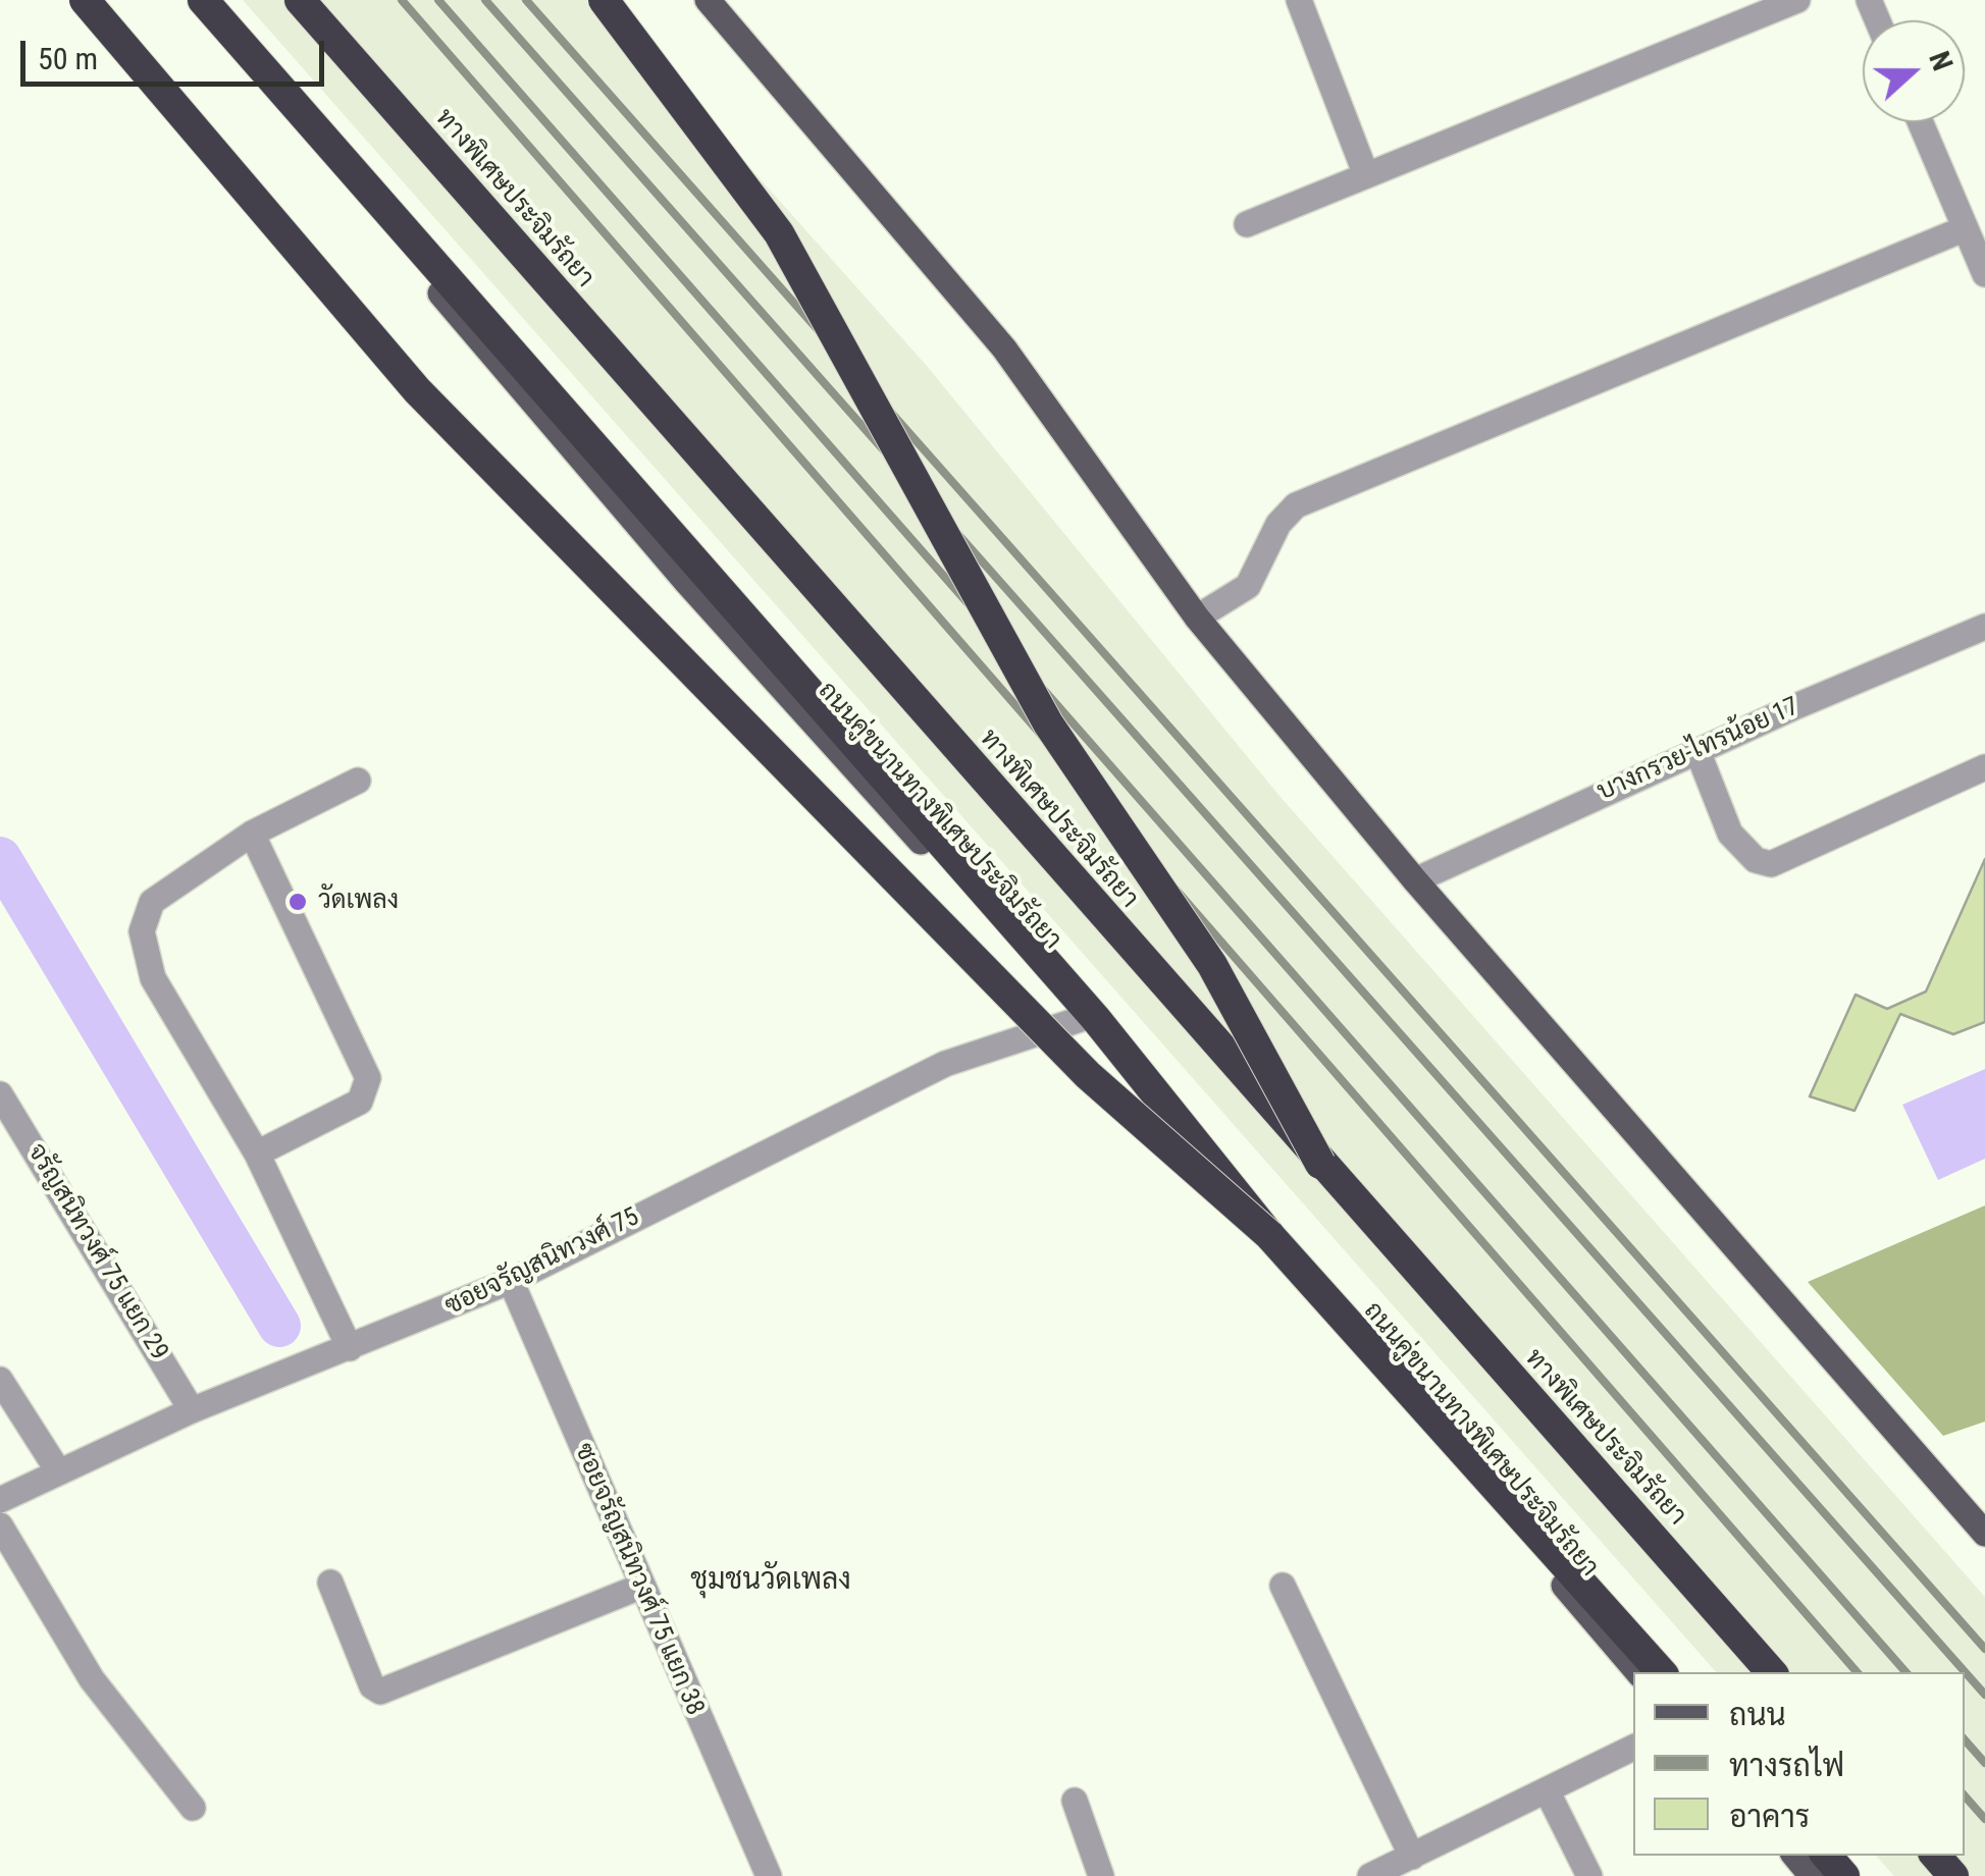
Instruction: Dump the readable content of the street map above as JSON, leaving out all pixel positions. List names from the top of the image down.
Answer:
{
  "streets": {
    "highway": ["ทางพิเศษประจิมรัถยา"],
    "main road": ["ถนนคู่ขนานทางพิเศษประจิมรัถยา"],
    "street": [
      "บางกรวย-ไทรน้อย 17",
      "จรัญสนิทวงศ์ 75 แยก 29",
      "ซอยจรัญสนิทวงศ์ 75",
      "ซอยจรัญสนิทวงศ์ 75 แยก 38"
    ]
  },
  "crossings": [
    ["ถนนคู่ขนานทางพิเศษประจิมรัถยา", "ซอยจรัญสนิทวงศ์ 75"],
    ["จรัญสนิทวงศ์ 75 แยก 29", "ซอยจรัญสนิทวงศ์ 75"],
    ["ซอยจรัญสนิทวงศ์ 75", "ซอยจรัญสนิทวงศ์ 75 แยก 38"]
  ],
  "districts": ["ชุมชนวัดเพลง"],
  "places": ["วัดเพลง"],
  "legend": ["ถนน", "ทางรถไฟ", "อาคาร"],
  "scale_bar": "50 m",
  "north": "right"
}
